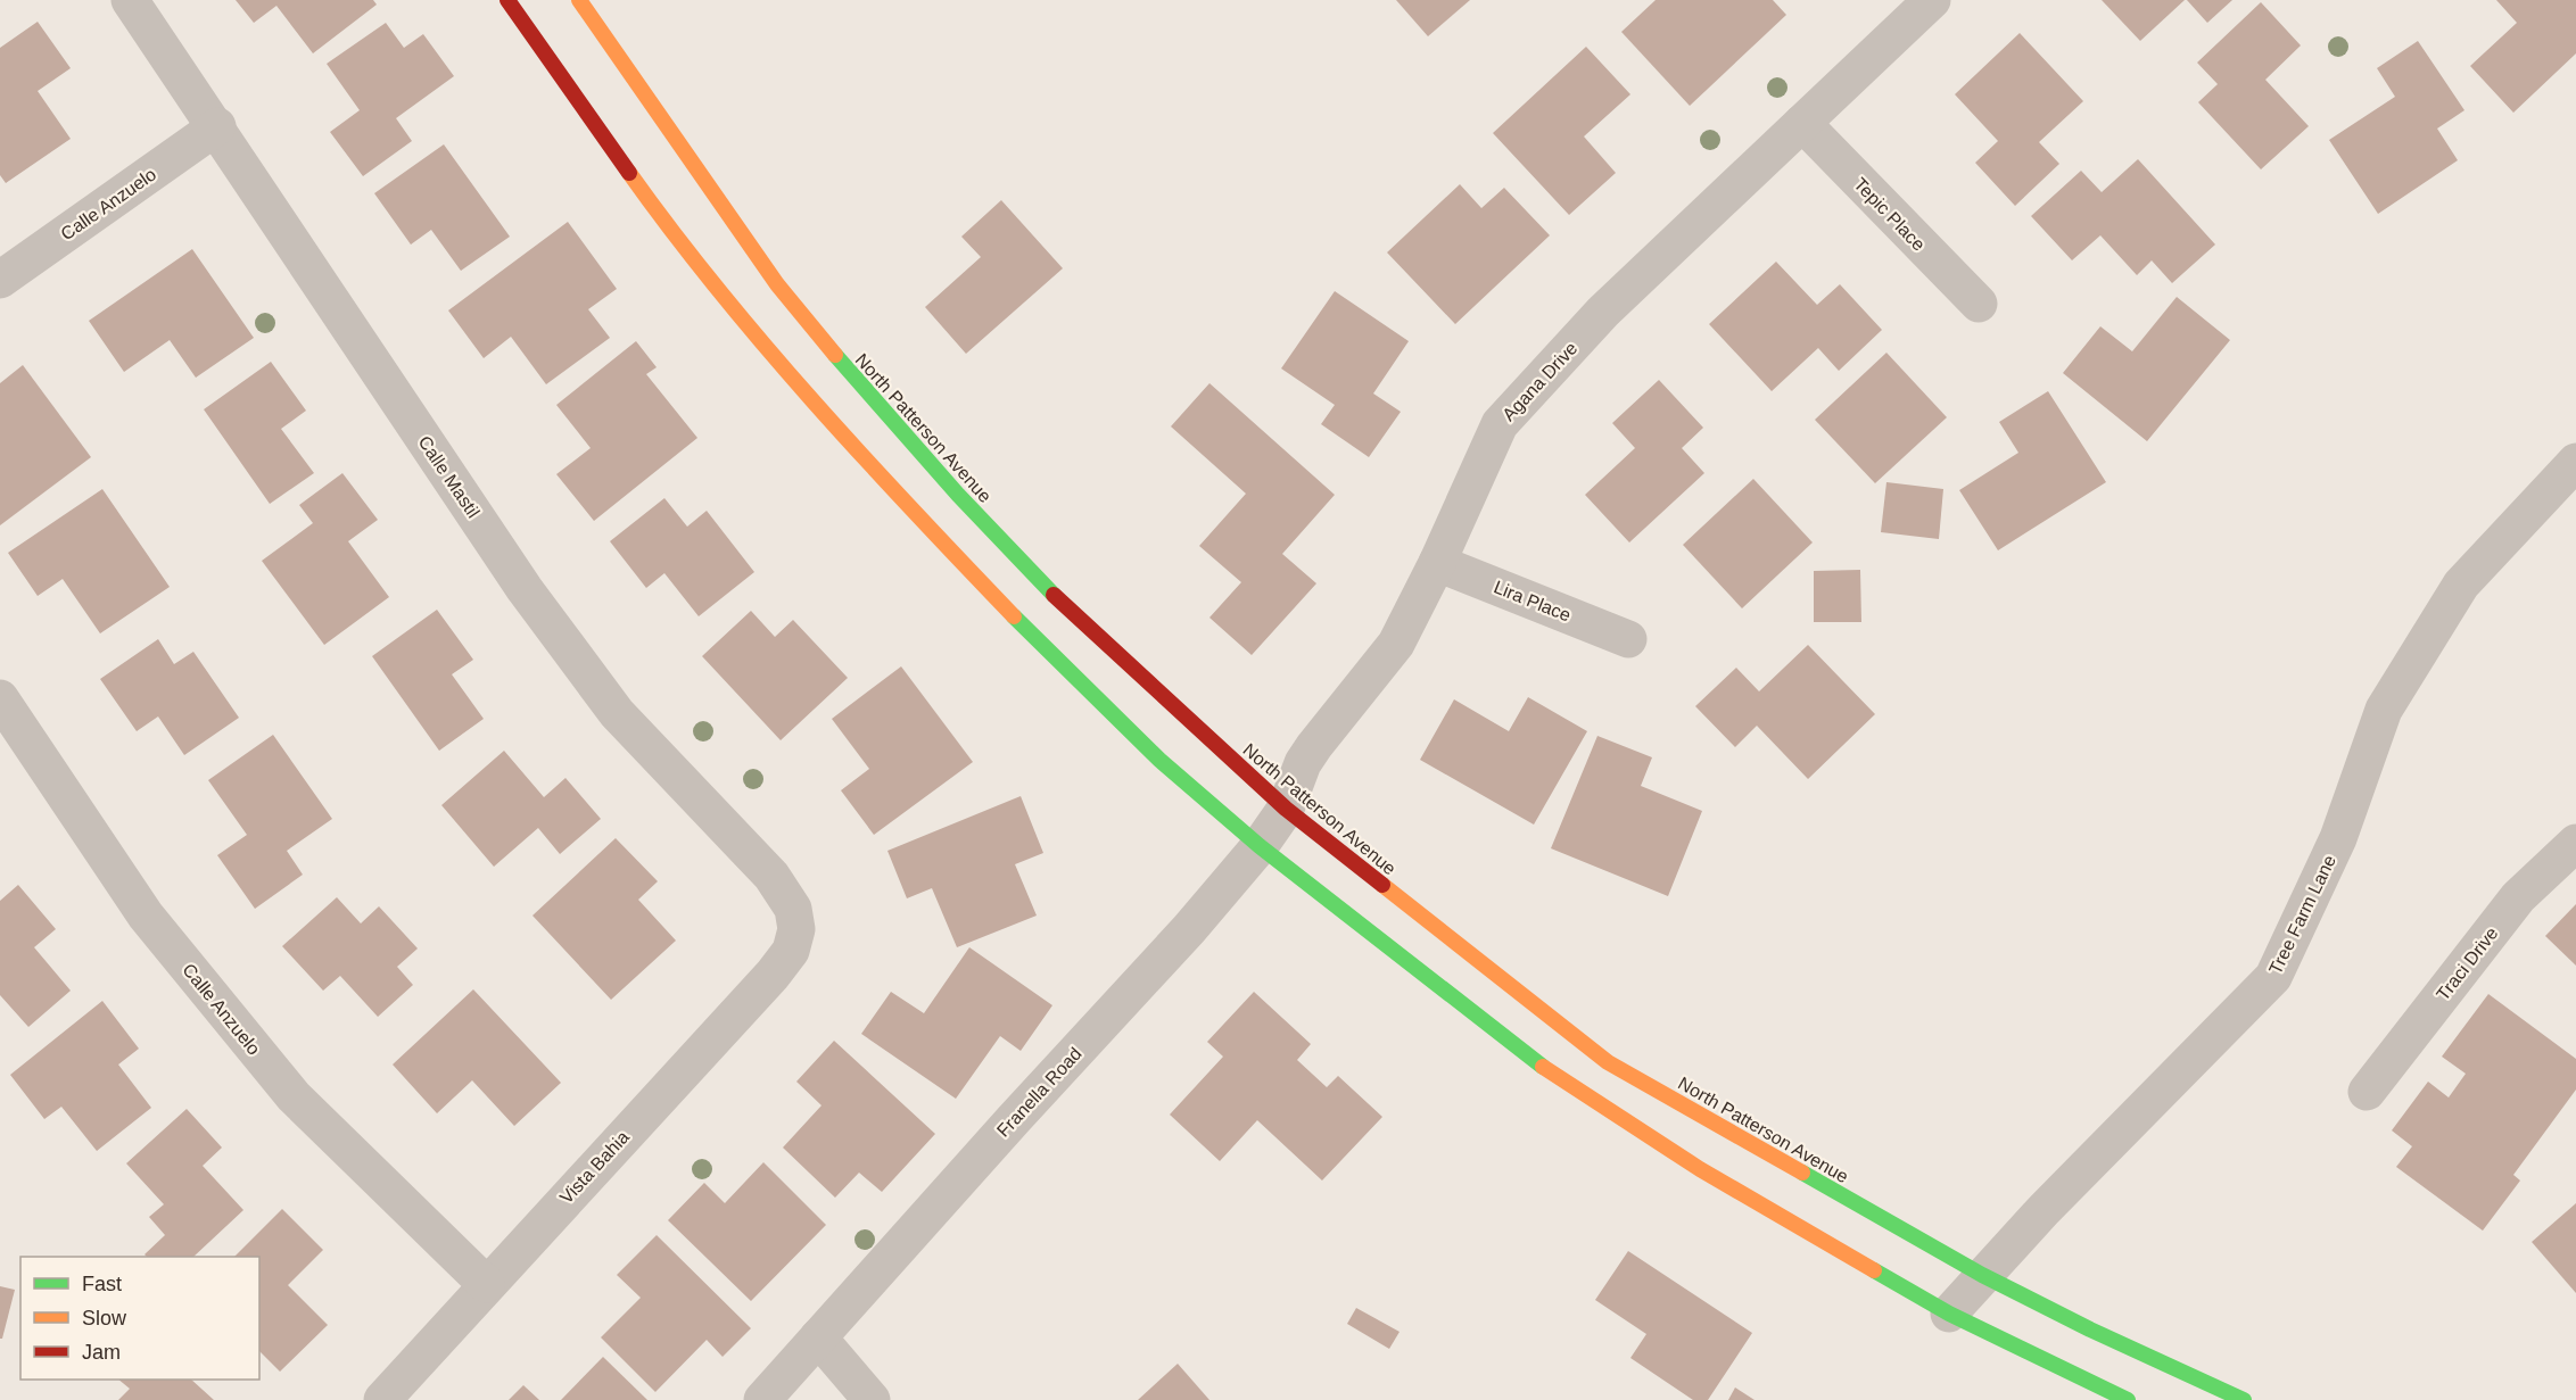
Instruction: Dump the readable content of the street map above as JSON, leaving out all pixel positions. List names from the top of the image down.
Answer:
{
  "streets": {
    "main road": ["North Patterson Avenue"],
    "street": [
      "Calle Anzuelo",
      "Tepic Place",
      "Agana Drive",
      "Calle Mastil",
      "Lira Place",
      "Tree Farm Lane",
      "Traci Drive",
      "Franella Road",
      "Vista Bahia"
    ]
  },
  "crossings": [
    ["Calle Anzuelo", "Calle Mastil"],
    ["Calle Anzuelo", "Vista Bahia"],
    ["Tepic Place", "Agana Drive"],
    ["Agana Drive", "North Patterson Avenue"],
    ["Agana Drive", "Lira Place"],
    ["Agana Drive", "Franella Road"],
    ["North Patterson Avenue", "Tree Farm Lane"],
    ["Calle Mastil", "Vista Bahia"]
  ],
  "legend": ["Fast", "Slow", "Jam"]
}
